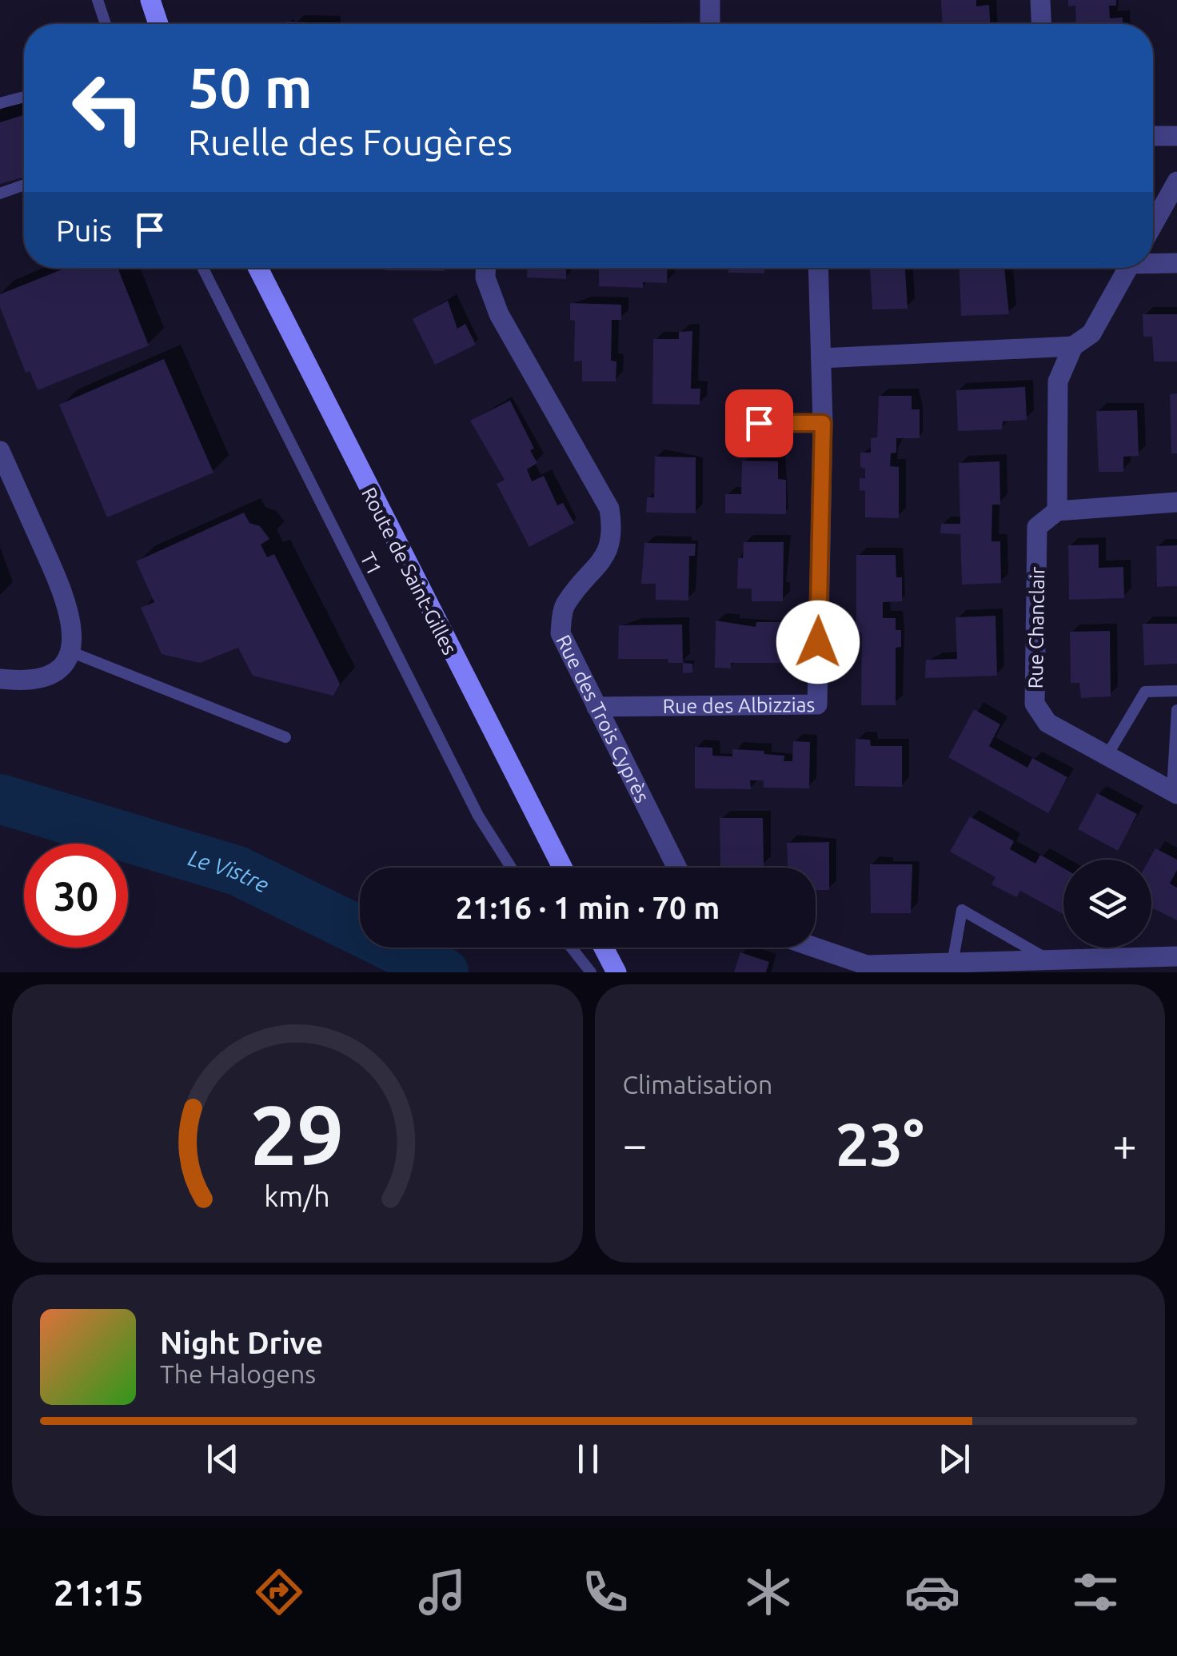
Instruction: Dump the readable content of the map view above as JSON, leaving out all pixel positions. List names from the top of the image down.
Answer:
{
  "streets": {
    "main road": ["Route de Saint-Gilles"],
    "street": ["Rue Chanclair", "Rue des Albizzias", "Rue des Trois Cyprès"],
    "lane": ["T1"]
  },
  "crossings": [
    ["Rue des Albizzias", "Rue des Trois Cyprès"]
  ],
  "water": ["Le Vistre"],
  "page": {
    "turn": ["50 m", "Ruelle des Fougères"],
    "then": "Puis",
    "limit": "30",
    "trip": "21:16 · 1 min · 70 m",
    "tile": "Climatisation",
    "heat": ["−", "23°", "+"],
    "song": ["Night Drive", "The Halogens"],
    "tabs": "21:15",
    "gauge": ["29", "km/h"]
  }
}
